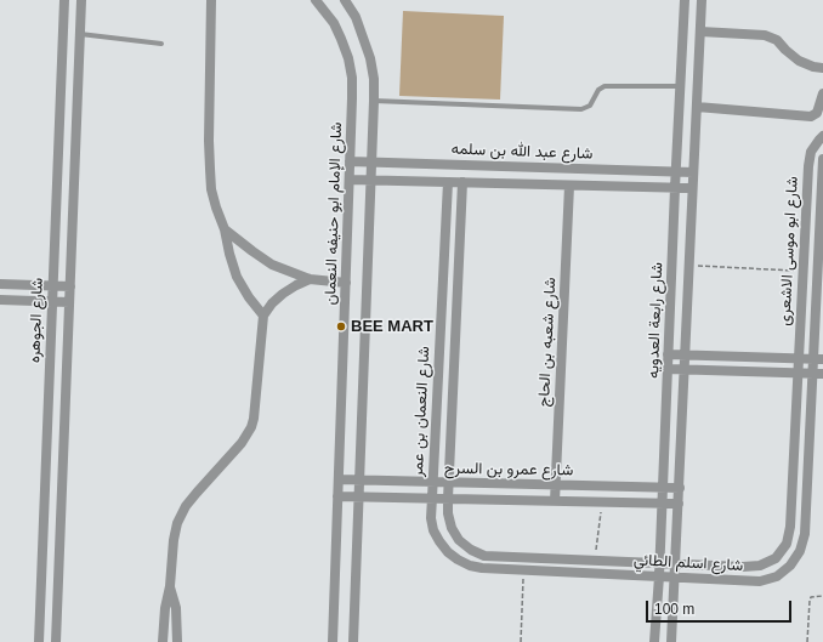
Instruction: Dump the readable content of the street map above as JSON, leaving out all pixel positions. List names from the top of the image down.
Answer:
{
  "streets": {
    "street": [
      "شارع عبد الله بن سلمه",
      "شارع الإمام ابو حنيفه النعمان",
      "شارع ابو موسى الاشعرى",
      "شارع الجوهره",
      "شارع رابعة العدويه",
      "شارع شعبه بن الحاج",
      "شارع النعمان بن عمر",
      "شارع عمرو بن السرح",
      "شارع اسلم الطائي"
    ]
  },
  "crossings": [
    ["شارع عبد الله بن سلمه", "شارع الإمام ابو حنيفه النعمان"],
    ["شارع عبد الله بن سلمه", "شارع رابعة العدويه"],
    ["شارع عبد الله بن سلمه", "شارع شعبه بن الحاج"],
    ["شارع عبد الله بن سلمه", "شارع النعمان بن عمر"],
    ["شارع الإمام ابو حنيفه النعمان", "شارع عمرو بن السرح"],
    ["شارع ابو موسى الاشعرى", "شارع اسلم الطائي"],
    ["شارع رابعة العدويه", "شارع عمرو بن السرح"],
    ["شارع رابعة العدويه", "شارع اسلم الطائي"],
    ["شارع شعبه بن الحاج", "شارع عمرو بن السرح"],
    ["شارع النعمان بن عمر", "شارع عمرو بن السرح"],
    ["شارع النعمان بن عمر", "شارع اسلم الطائي"],
    ["شارع عمرو بن السرح", "شارع اسلم الطائي"]
  ],
  "places": ["BEE MART"],
  "scale_bar": "100 m"
}
